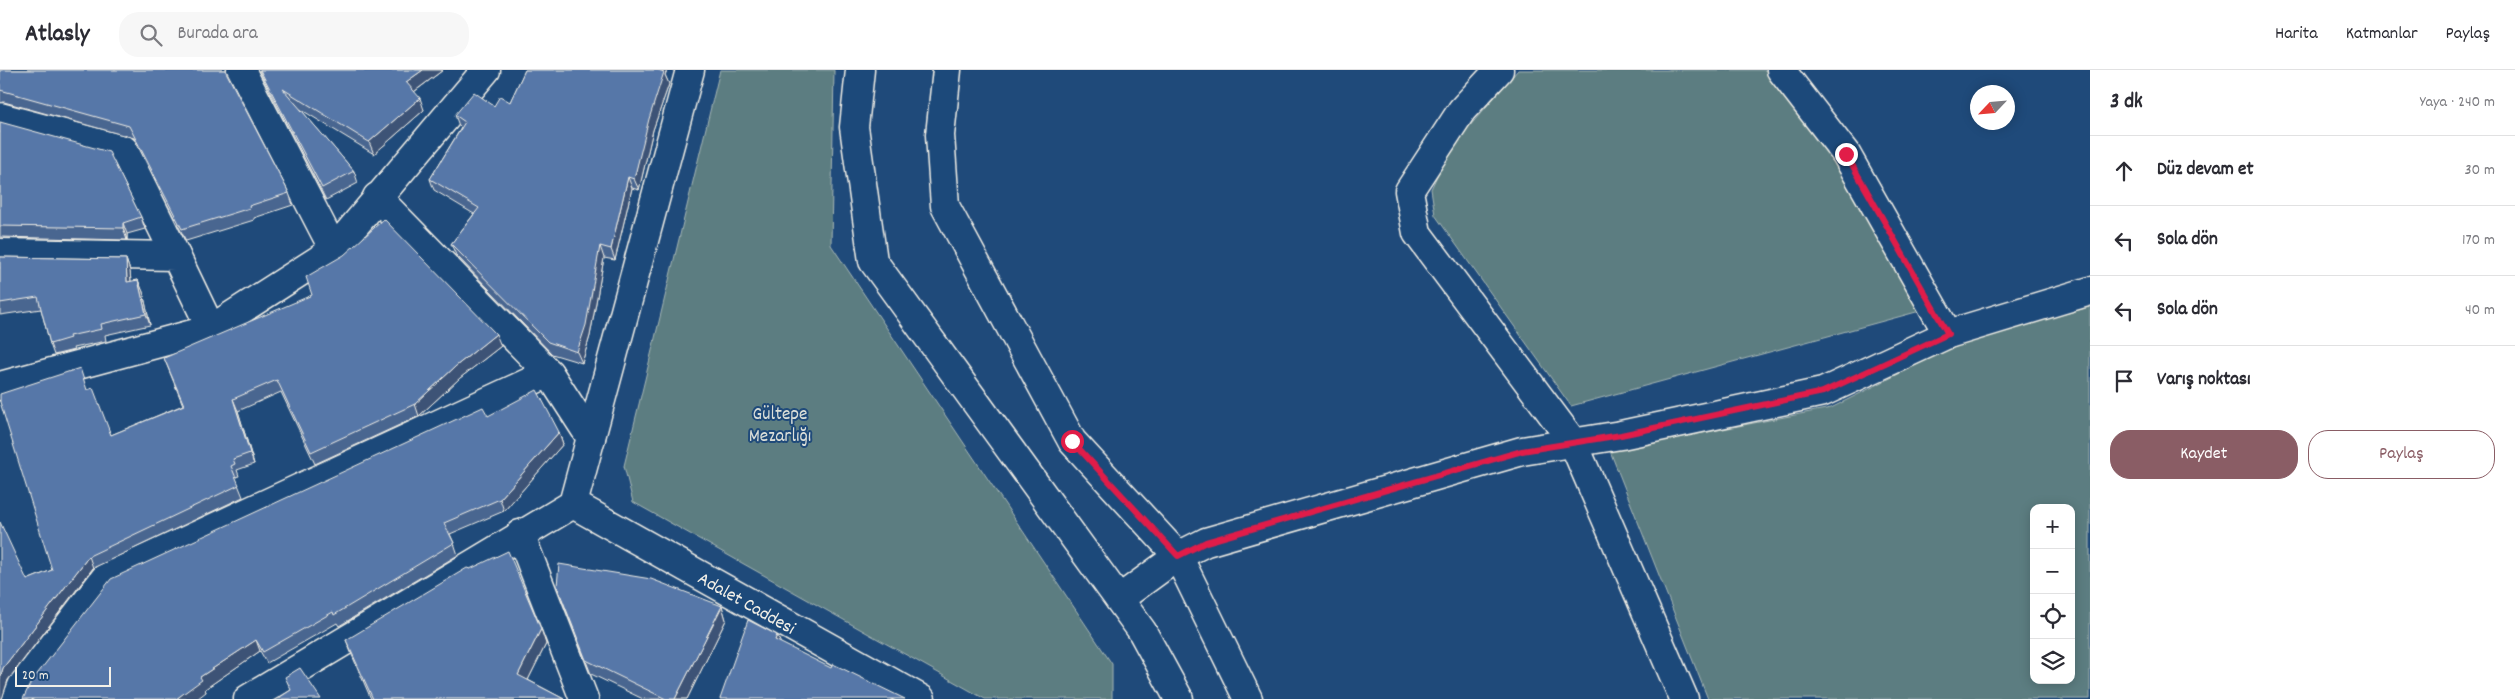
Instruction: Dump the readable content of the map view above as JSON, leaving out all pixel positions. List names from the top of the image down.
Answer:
{
  "streets": {
    "street": ["Adalet Caddesi"]
  },
  "parks": ["Gültepe Mezarlığı"],
  "scale_bar": "20 m",
  "north": "bottom left",
  "page": {
    "header": "Atlasly",
    "search": "Burada ara",
    "nav": ["Harita", "Katmanlar", "Paylaş"],
    "heading": ["3 dk", "Yaya · 240 m"],
    "list": [
      ["Düz devam et", "30 m"],
      ["Sola dön", "170 m"],
      ["Sola dön", "40 m"],
      "Varış noktası"
    ],
    "buttons": ["Kaydet", "Paylaş"],
    "map_buttons": ["+", "−"],
    "scale": "20 m"
  }
}
